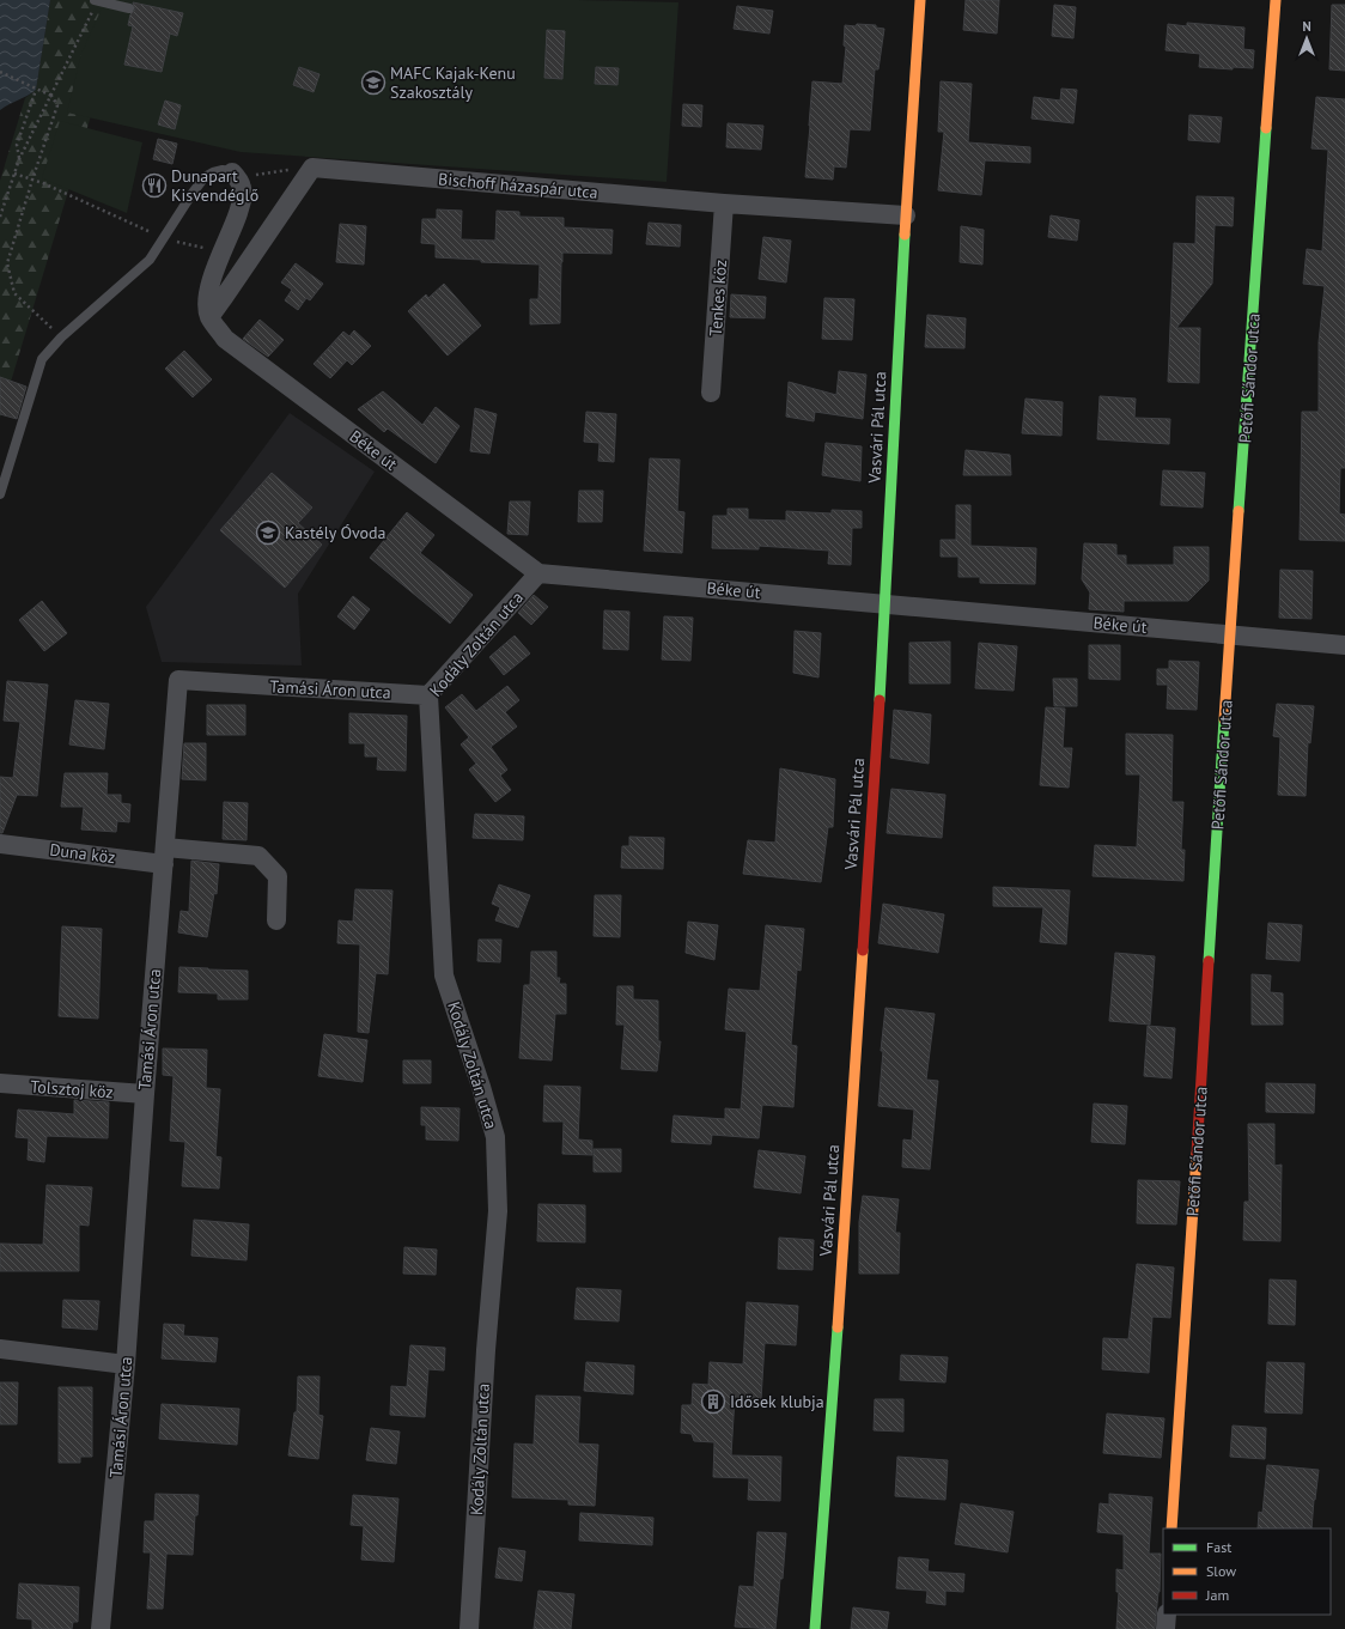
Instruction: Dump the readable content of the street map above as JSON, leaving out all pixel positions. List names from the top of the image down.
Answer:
{
  "streets": {
    "street": [
      "Bischoff házaspár utca",
      "Tenkes köz",
      "Petőfi Sándor utca",
      "Vasvári Pál utca",
      "Béke út",
      "Kodály Zoltán utca",
      "Tamási Áron utca",
      "Duna köz",
      "Tolsztoj köz"
    ]
  },
  "crossings": [
    ["Bischoff házaspár utca", "Tenkes köz"],
    ["Bischoff házaspár utca", "Vasvári Pál utca"],
    ["Petőfi Sándor utca", "Béke út"],
    ["Vasvári Pál utca", "Béke út"],
    ["Béke út", "Kodály Zoltán utca"],
    ["Kodály Zoltán utca", "Tamási Áron utca"],
    ["Tamási Áron utca", "Duna köz"],
    ["Tamási Áron utca", "Tolsztoj köz"]
  ],
  "places": {
    "school or university": ["MAFC Kajak-Kenu Szakosztály", "Kastély Óvoda"],
    "restaurant": ["Dunapart Kisvendéglő"],
    "building": ["Idősek klubja"]
  },
  "legend": ["Fast", "Slow", "Jam"],
  "north": "top"
}
